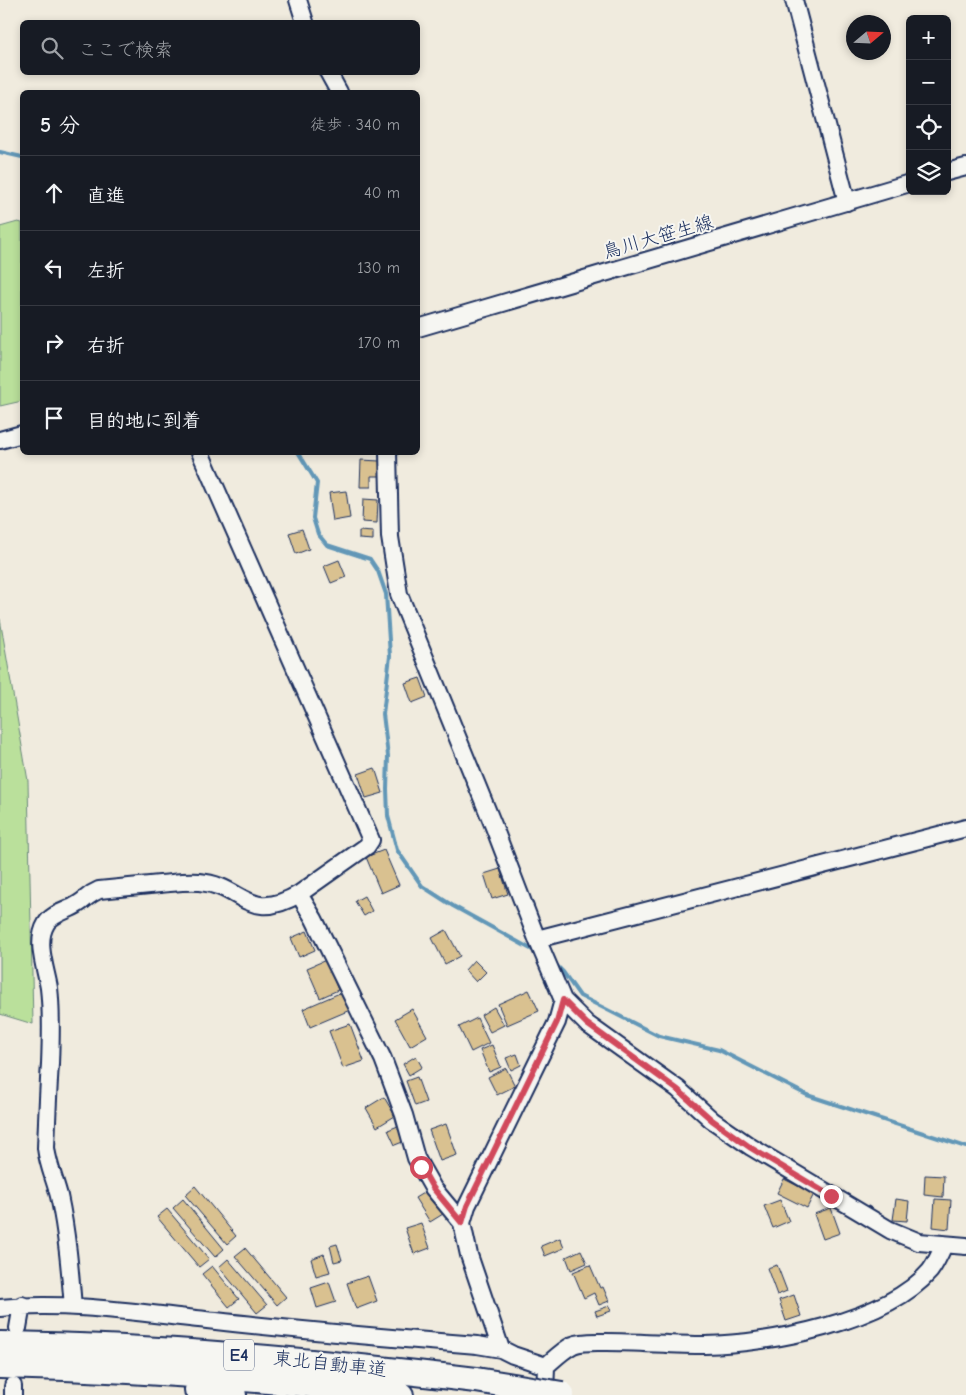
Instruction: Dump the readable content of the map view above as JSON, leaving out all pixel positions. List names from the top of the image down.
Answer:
{
  "streets": {
    "highway": ["E4", "東北自動車道"],
    "street": ["鳥川大笹生線"]
  },
  "north": "right",
  "page": {
    "map_buttons": ["+", "−"],
    "search": "ここで検索",
    "heading": ["5 分", "徒歩 · 340 m"],
    "list": [
      ["直進", "40 m"],
      ["左折", "130 m"],
      ["右折", "170 m"],
      "目的地に到着"
    ]
  }
}
